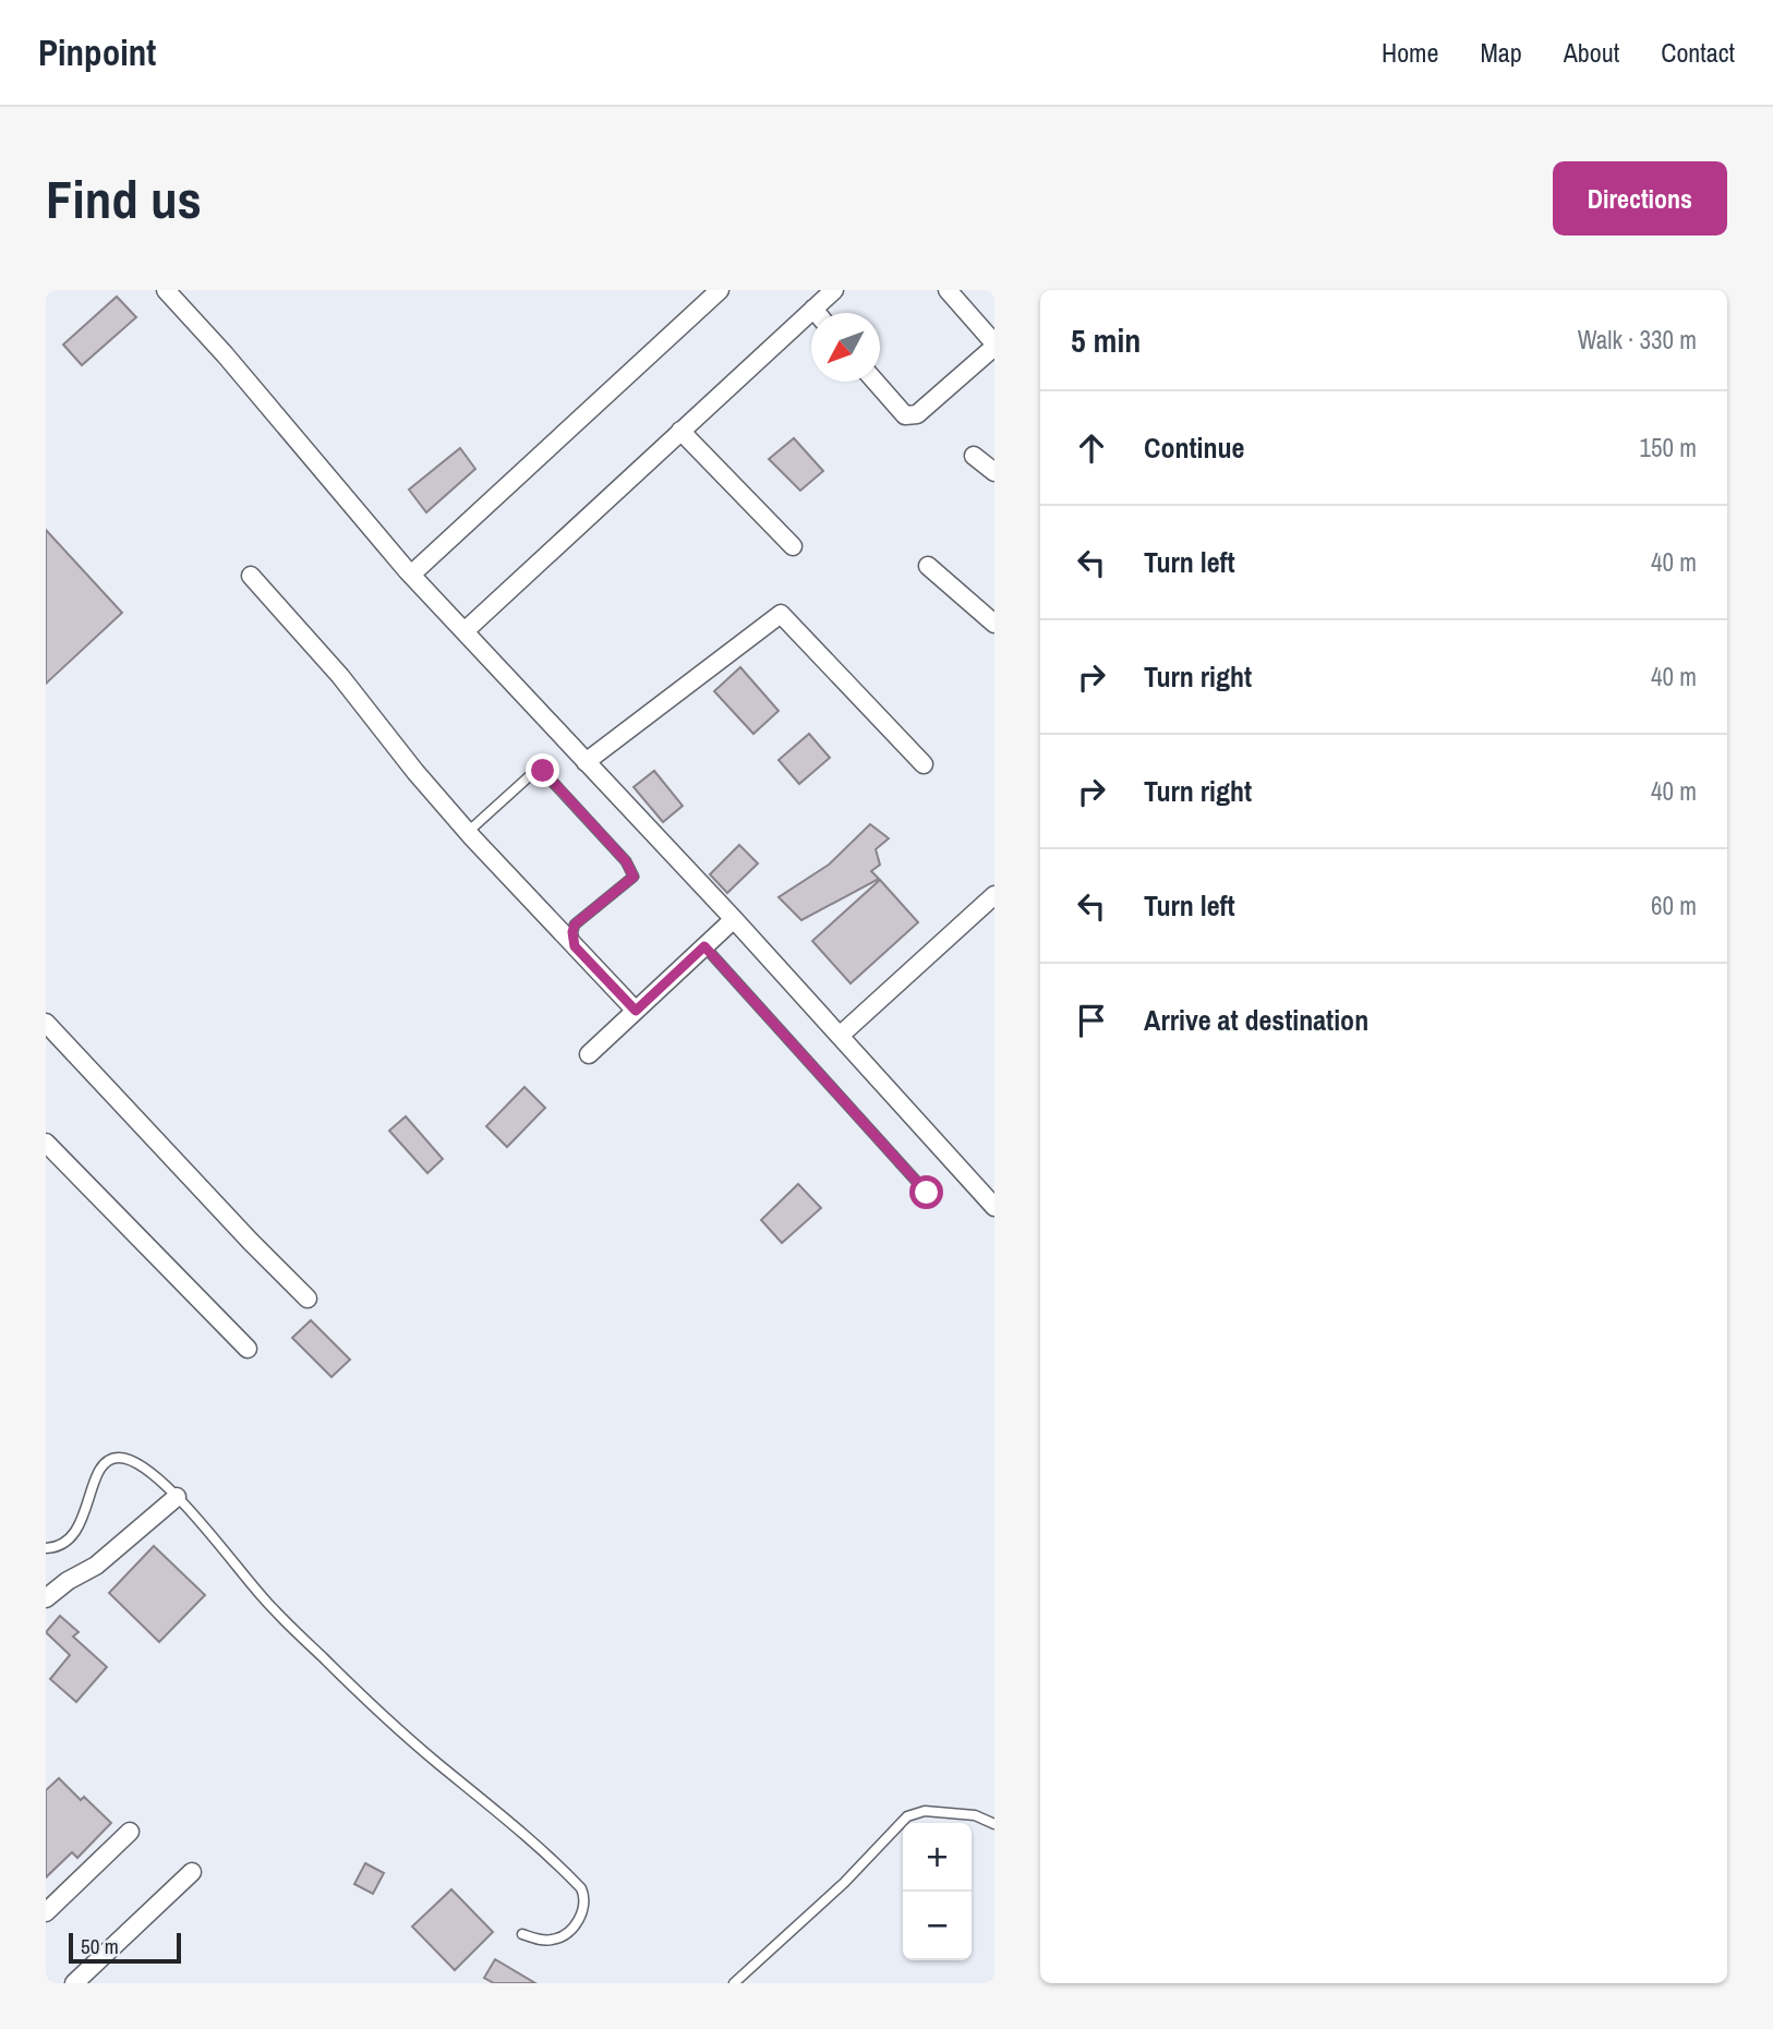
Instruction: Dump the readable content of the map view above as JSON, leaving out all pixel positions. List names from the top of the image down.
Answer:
{
  "scale_bar": "50 m",
  "north": "bottom left",
  "page": {
    "header": "Pinpoint",
    "nav": [
      "Home",
      "Map",
      "About",
      "Contact"
    ],
    "buttons": "Directions",
    "title": "Find us",
    "heading": ["5 min", "Walk · 330 m"],
    "list": [
      ["Continue", "150 m"],
      ["Turn left", "40 m"],
      ["Turn right", "40 m"],
      ["Turn right", "40 m"],
      ["Turn left", "60 m"],
      "Arrive at destination"
    ],
    "map_buttons": ["+", "−"],
    "scale": "50 m"
  }
}
